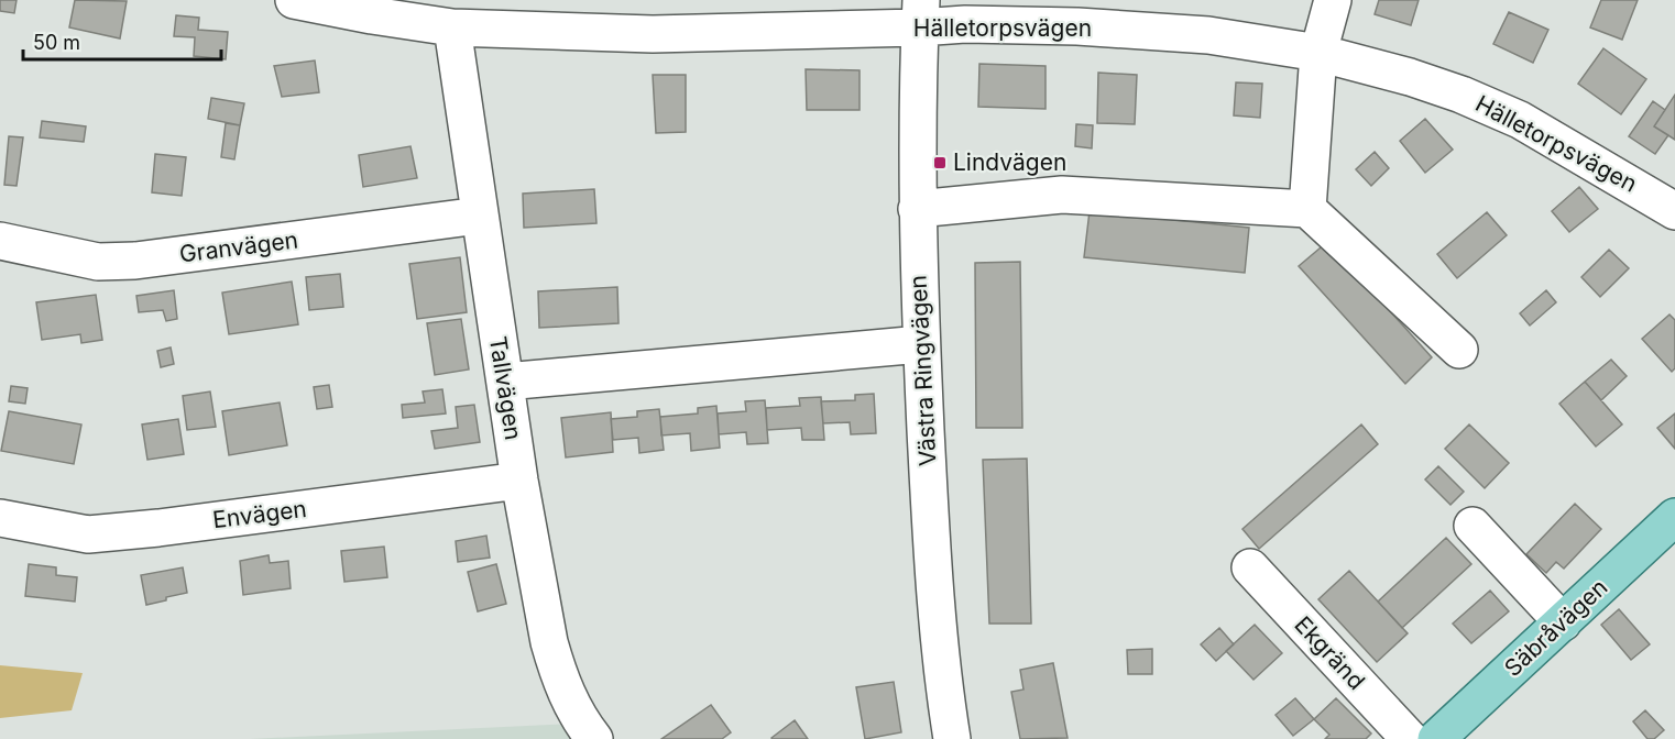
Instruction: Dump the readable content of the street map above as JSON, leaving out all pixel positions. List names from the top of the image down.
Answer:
{
  "streets": {
    "main road": ["Säbråvägen"],
    "street": [
      "Hälletorpsvägen",
      "Granvägen",
      "Västra Ringvägen",
      "Tallvägen",
      "Envägen",
      "Ekgränd"
    ]
  },
  "crossings": [
    ["Hälletorpsvägen", "Västra Ringvägen"],
    ["Hälletorpsvägen", "Tallvägen"],
    ["Granvägen", "Tallvägen"],
    ["Tallvägen", "Envägen"]
  ],
  "places": {
    "transit": ["Lindvägen"]
  },
  "scale_bar": "50 m"
}
